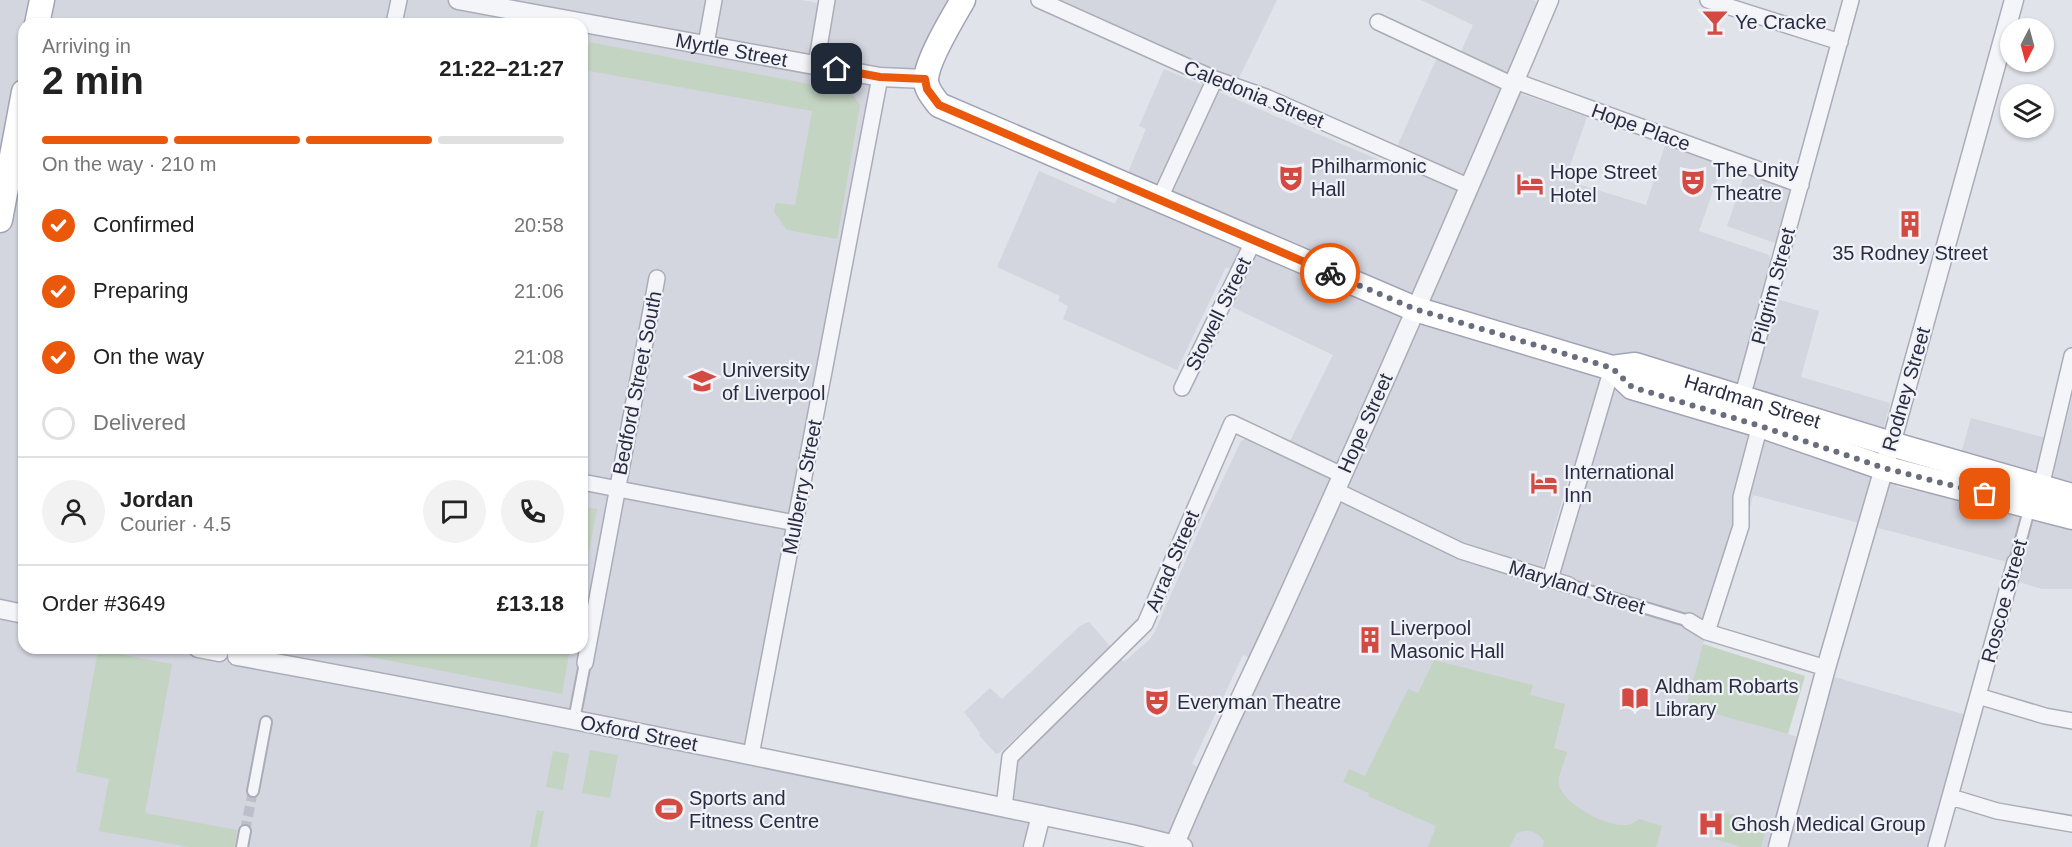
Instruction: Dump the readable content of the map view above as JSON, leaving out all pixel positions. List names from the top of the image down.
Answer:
{
  "streets": {
    "main road": ["Hardman Street"],
    "street": [
      "Myrtle Street",
      "Caledonia Street",
      "Hope Place",
      "Pilgrim Street",
      "Stowell Street",
      "Bedford Street South",
      "Rodney Street",
      "Hope Street",
      "Mulberry Street",
      "Arrad Street",
      "Maryland Street",
      "Roscoe Street",
      "Oxford Street"
    ]
  },
  "crossings": [
    ["Myrtle Street", "Mulberry Street"],
    ["Caledonia Street", "Hope Street"],
    ["Hope Place", "Pilgrim Street"],
    ["Hope Place", "Hope Street"],
    ["Pilgrim Street", "Hardman Street"],
    ["Rodney Street", "Hardman Street"],
    ["Rodney Street", "Maryland Street"],
    ["Hardman Street", "Hope Street"],
    ["Hardman Street", "Roscoe Street"],
    ["Hope Street", "Arrad Street"],
    ["Hope Street", "Maryland Street"],
    ["Hope Street", "Oxford Street"],
    ["Mulberry Street", "Oxford Street"],
    ["Arrad Street", "Maryland Street"],
    ["Arrad Street", "Oxford Street"]
  ],
  "places": {
    "bar": ["Ye Cracke"],
    "theatre": ["Philharmonic Hall", "The Unity Theatre", "Everyman Theatre"],
    "hotel": ["Hope Street Hotel", "International Inn"],
    "building": ["35 Rodney Street", "Liverpool Masonic Hall"],
    "school or university": ["University of Liverpool"],
    "library": ["Aldham Robarts Library"],
    "sports": ["Sports and Fitness Centre"],
    "hospital": ["Ghosh Medical Group"]
  },
  "north": "bottom",
  "page": {
    "heading": ["2 min", "Arriving in", "21:22–21:27"],
    "panel": [
      "Jordan",
      "Courier · 4.5",
      "Order #3649",
      "£13.18"
    ],
    "bar": "On the way · 210 m",
    "list": [
      ["Confirmed", "20:58"],
      ["Preparing", "21:06"],
      ["On the way", "21:08"],
      "Delivered"
    ]
  }
}
